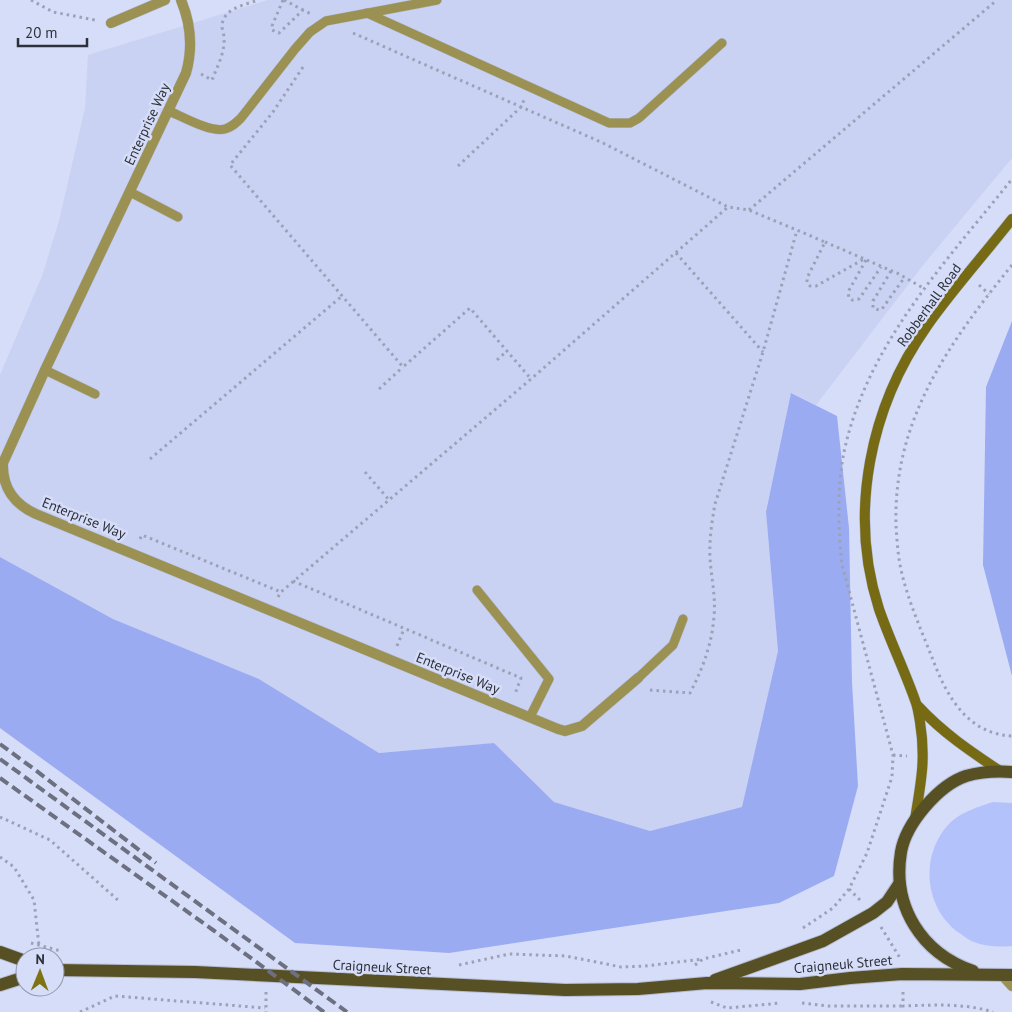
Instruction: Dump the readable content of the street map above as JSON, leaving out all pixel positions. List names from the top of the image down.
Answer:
{
  "streets": {
    "main road": ["Craigneuk Street"],
    "street": ["Enterprise Way", "Robberhall Road"]
  },
  "crossings": [
    ["Robberhall Road", "Craigneuk Street"]
  ],
  "scale_bar": "20 m",
  "north": "top"
}
